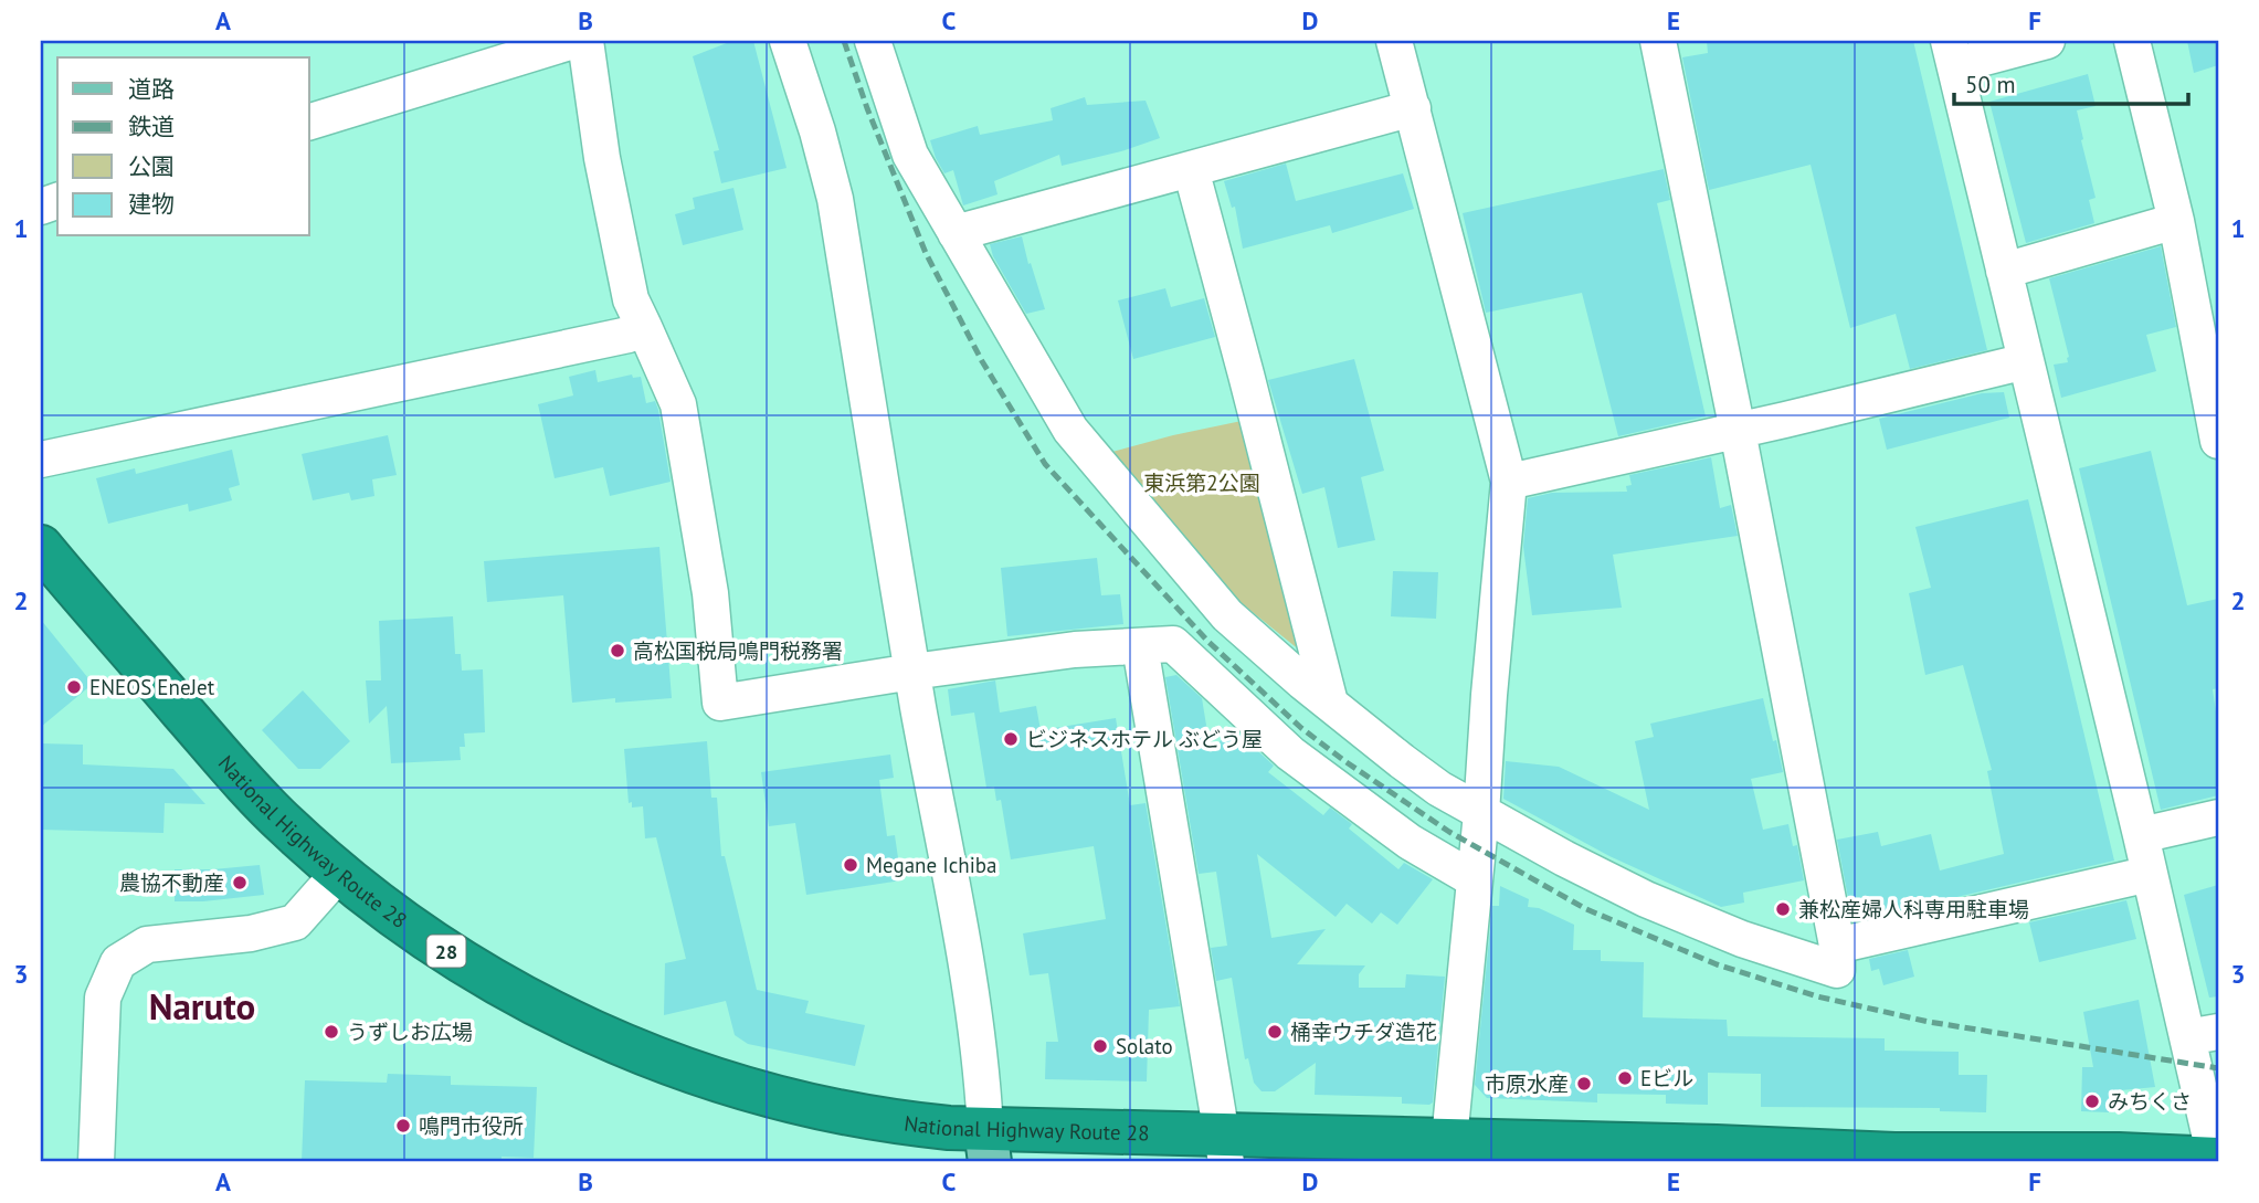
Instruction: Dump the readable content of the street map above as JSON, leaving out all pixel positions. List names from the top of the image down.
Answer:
{
  "streets": {
    "highway": ["National Highway Route 28", "28"]
  },
  "districts": ["Naruto"],
  "parks": ["東浜第2公園"],
  "places": [
    "高松国税局鳴門税務署",
    "ENEOS EneJet",
    "ビジネスホテル ぶどう屋",
    "Megane Ichiba",
    "農協不動産",
    "兼松産婦人科専用駐車場",
    "うずしお広場",
    "桶幸ウチダ造花",
    "Solato",
    "Eビル",
    "市原水産",
    "みちくさ",
    "鳴門市役所"
  ],
  "legend": [
    "道路",
    "鉄道",
    "公園",
    "建物"
  ],
  "scale_bar": "50 m",
  "grid": {
    "columns": [
      "A",
      "B",
      "C",
      "D",
      "E",
      "F"
    ],
    "rows": ["1", "2", "3"]
  }
}
